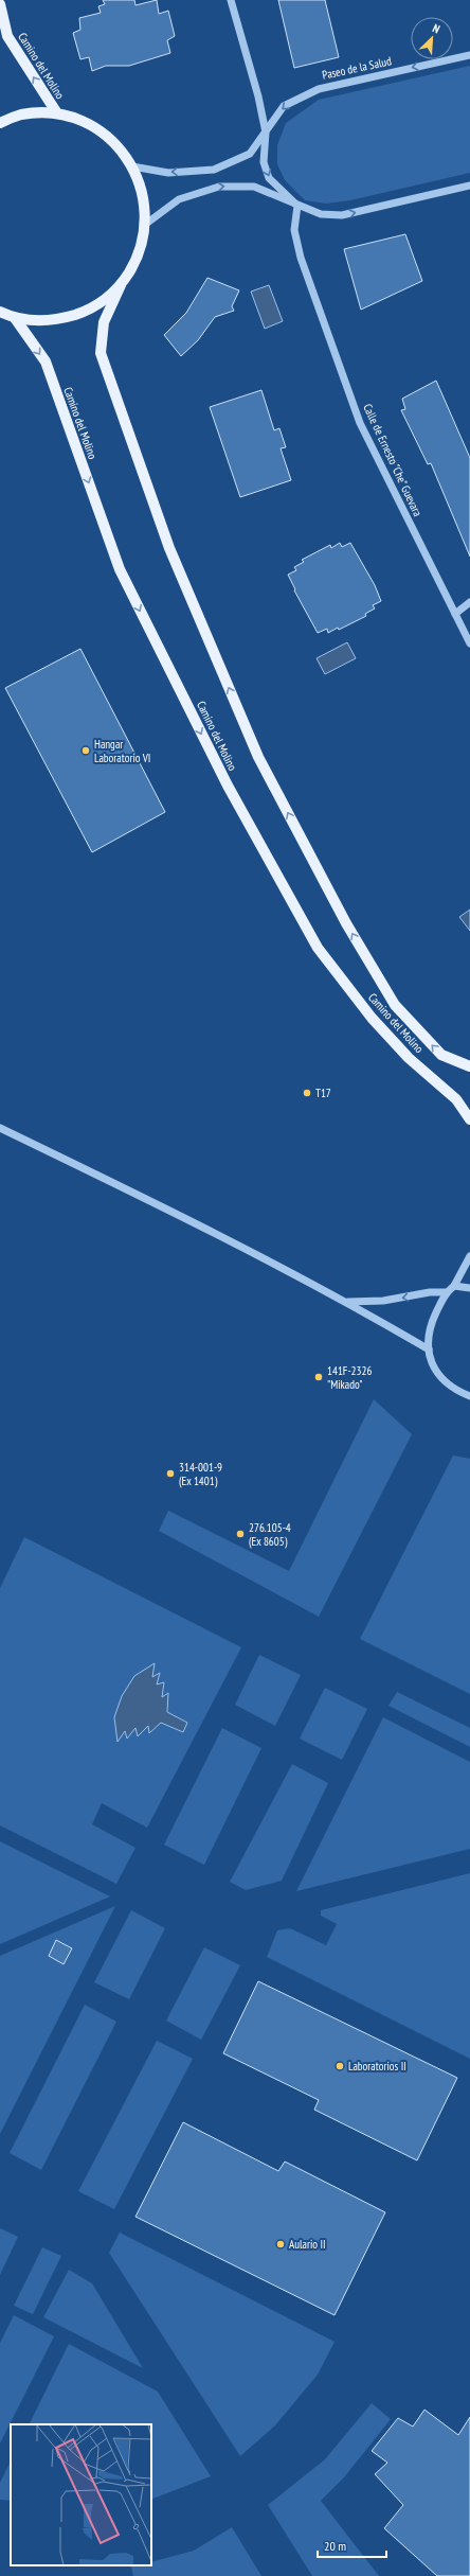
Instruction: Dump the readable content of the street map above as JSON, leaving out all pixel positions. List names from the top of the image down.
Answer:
{
  "streets": {
    "main road": ["Camino del Molino"],
    "street": ["Paseo de la Salud", "Calle de Ernesto \"Che\" Guevara"]
  },
  "places": [
    "Hangar Laboratorio VI",
    "T17",
    "141F-2326 \"Mikado\"",
    "314-001-9 (Ex 1401)",
    "276.105-4 (Ex 8605)",
    "Laboratorios II",
    "Aulario II"
  ],
  "scale_bar": "20 m",
  "north": "top right"
}
